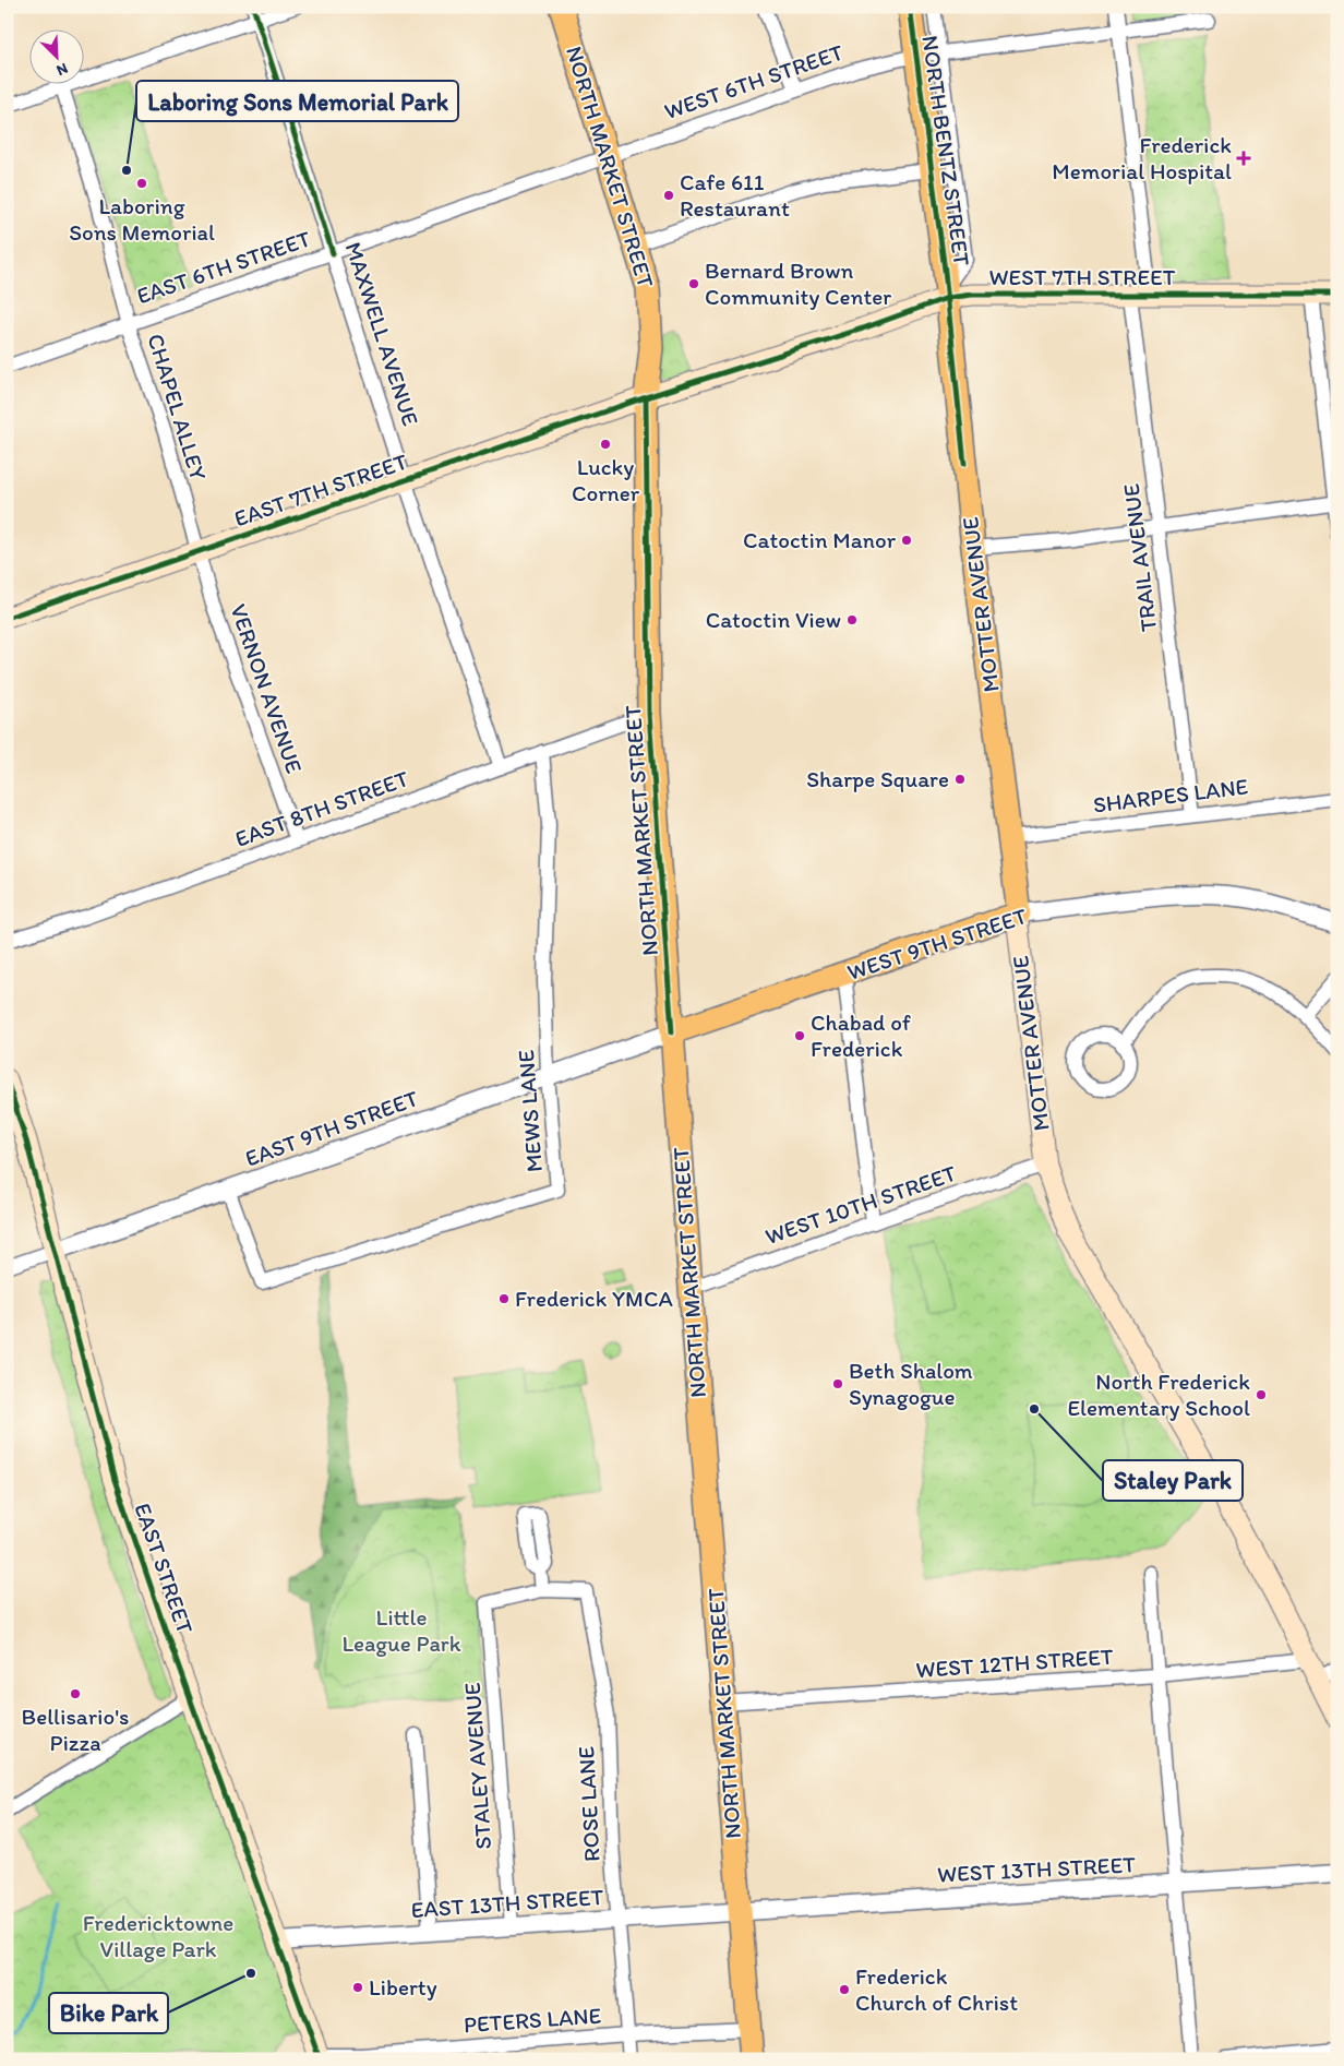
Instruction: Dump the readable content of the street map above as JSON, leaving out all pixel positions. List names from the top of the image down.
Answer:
{
  "streets": {
    "main road": [
      "NORTH BENTZ STREET",
      "NORTH MARKET STREET",
      "WEST 7TH STREET",
      "EAST 7TH STREET",
      "MOTTER AVENUE",
      "WEST 9TH STREET",
      "EAST STREET"
    ],
    "street": [
      "WEST 6TH STREET",
      "EAST 6TH STREET",
      "MAXWELL AVENUE",
      "CHAPEL ALLEY",
      "TRAIL AVENUE",
      "VERNON AVENUE",
      "SHARPES LANE",
      "EAST 8TH STREET",
      "MEWS LANE",
      "EAST 9TH STREET",
      "WEST 10TH STREET",
      "WEST 12TH STREET",
      "STALEY AVENUE",
      "ROSE LANE",
      "WEST 13TH STREET",
      "EAST 13TH STREET",
      "PETERS LANE"
    ]
  },
  "crossings": [
    ["WEST 6TH STREET", "NORTH BENTZ STREET"],
    ["WEST 6TH STREET", "NORTH MARKET STREET"],
    ["WEST 6TH STREET", "EAST 6TH STREET"],
    ["NORTH BENTZ STREET", "WEST 7TH STREET"],
    ["NORTH BENTZ STREET", "MOTTER AVENUE"],
    ["NORTH MARKET STREET", "EAST 6TH STREET"],
    ["NORTH MARKET STREET", "WEST 7TH STREET"],
    ["NORTH MARKET STREET", "EAST 7TH STREET"],
    ["NORTH MARKET STREET", "EAST 8TH STREET"],
    ["NORTH MARKET STREET", "WEST 9TH STREET"],
    ["NORTH MARKET STREET", "EAST 9TH STREET"],
    ["NORTH MARKET STREET", "WEST 10TH STREET"],
    ["NORTH MARKET STREET", "WEST 12TH STREET"],
    ["NORTH MARKET STREET", "WEST 13TH STREET"],
    ["NORTH MARKET STREET", "EAST 13TH STREET"],
    ["NORTH MARKET STREET", "PETERS LANE"],
    ["EAST 6TH STREET", "MAXWELL AVENUE"],
    ["EAST 6TH STREET", "CHAPEL ALLEY"],
    ["WEST 7TH STREET", "EAST 7TH STREET"],
    ["WEST 7TH STREET", "TRAIL AVENUE"],
    ["WEST 7TH STREET", "MOTTER AVENUE"],
    ["MAXWELL AVENUE", "EAST 7TH STREET"],
    ["MAXWELL AVENUE", "EAST 8TH STREET"],
    ["CHAPEL ALLEY", "EAST 7TH STREET"],
    ["CHAPEL ALLEY", "VERNON AVENUE"],
    ["EAST 7TH STREET", "VERNON AVENUE"],
    ["TRAIL AVENUE", "SHARPES LANE"],
    ["MOTTER AVENUE", "SHARPES LANE"],
    ["MOTTER AVENUE", "WEST 9TH STREET"],
    ["MOTTER AVENUE", "WEST 10TH STREET"],
    ["MOTTER AVENUE", "WEST 12TH STREET"],
    ["VERNON AVENUE", "EAST 8TH STREET"],
    ["EAST 8TH STREET", "MEWS LANE"],
    ["WEST 9TH STREET", "EAST 9TH STREET"],
    ["MEWS LANE", "EAST 9TH STREET"],
    ["EAST 9TH STREET", "EAST STREET"],
    ["EAST STREET", "EAST 13TH STREET"],
    ["EAST STREET", "PETERS LANE"],
    ["STALEY AVENUE", "ROSE LANE"],
    ["STALEY AVENUE", "EAST 13TH STREET"],
    ["ROSE LANE", "EAST 13TH STREET"],
    ["ROSE LANE", "PETERS LANE"],
    ["WEST 13TH STREET", "EAST 13TH STREET"]
  ],
  "parks": ["Little League Park", "Fredericktowne Village Park"],
  "places": {
    "health": ["Frederick Memorial Hospital"],
    "other": [
      "Laboring Sons Memorial Park",
      "Laboring Sons Memorial",
      "Cafe 611 Restaurant",
      "Bernard Brown Community Center",
      "Lucky Corner",
      "Catoctin Manor",
      "Catoctin View",
      "Sharpe Square",
      "Chabad of Frederick",
      "Frederick YMCA",
      "Beth Shalom Synagogue",
      "North Frederick Elementary School",
      "Staley Park",
      "Bellisario's Pizza",
      "Bike Park",
      "Liberty",
      "Frederick Church of Christ"
    ]
  },
  "north": "bottom right"
}
